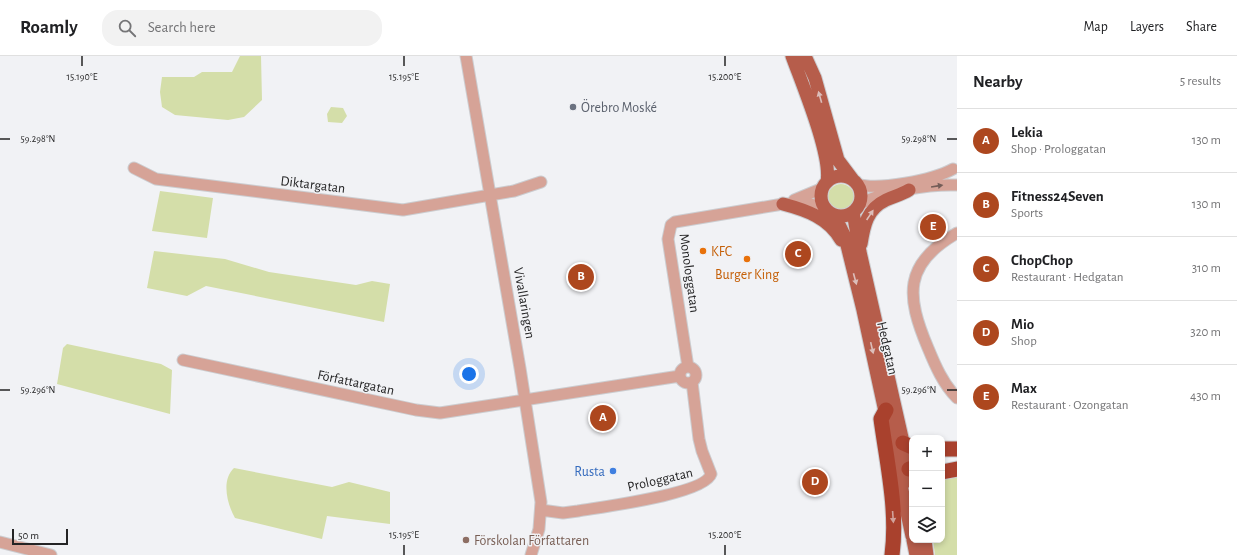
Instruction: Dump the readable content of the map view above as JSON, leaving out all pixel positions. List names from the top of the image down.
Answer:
{
  "streets": {
    "main road": ["Hedgatan"],
    "street": [
      "Diktargatan",
      "Monologgatan",
      "Vivallaringen",
      "Författargatan",
      "Prologgatan"
    ]
  },
  "crossings": [
    ["Diktargatan", "Vivallaringen"],
    ["Monologgatan", "Hedgatan"],
    ["Monologgatan", "Prologgatan"],
    ["Vivallaringen", "Författargatan"],
    ["Vivallaringen", "Prologgatan"]
  ],
  "places": [
    "Örebro Moské",
    "KFC",
    "Burger King",
    "Rusta",
    "Förskolan Författaren"
  ],
  "scale_bar": "50 m",
  "page": {
    "header": "Roamly",
    "search": "Search here",
    "nav": ["Map", "Layers", "Share"],
    "heading": ["Nearby", "5 results"],
    "list": [
      {
        "mark": "A",
        "name": "Lekia",
        "note": "Shop · Prologgatan",
        "value": "130 m"
      },
      {
        "mark": "B",
        "name": "Fitness24Seven",
        "note": "Sports",
        "value": "130 m"
      },
      {
        "mark": "C",
        "name": "ChopChop",
        "note": "Restaurant · Hedgatan",
        "value": "310 m"
      },
      {
        "mark": "D",
        "name": "Mio",
        "note": "Shop",
        "value": "320 m"
      },
      {
        "mark": "E",
        "name": "Max",
        "note": "Restaurant · Ozongatan",
        "value": "430 m"
      }
    ],
    "pins": [
      "E",
      "C",
      "B",
      "A",
      "D"
    ],
    "map_buttons": ["+", "−"],
    "scale": "50 m"
  },
  "coordinates": [
    "15.190°E",
    "15.195°E",
    "15.200°E",
    "59.298°N",
    "59.296°N"
  ]
}
